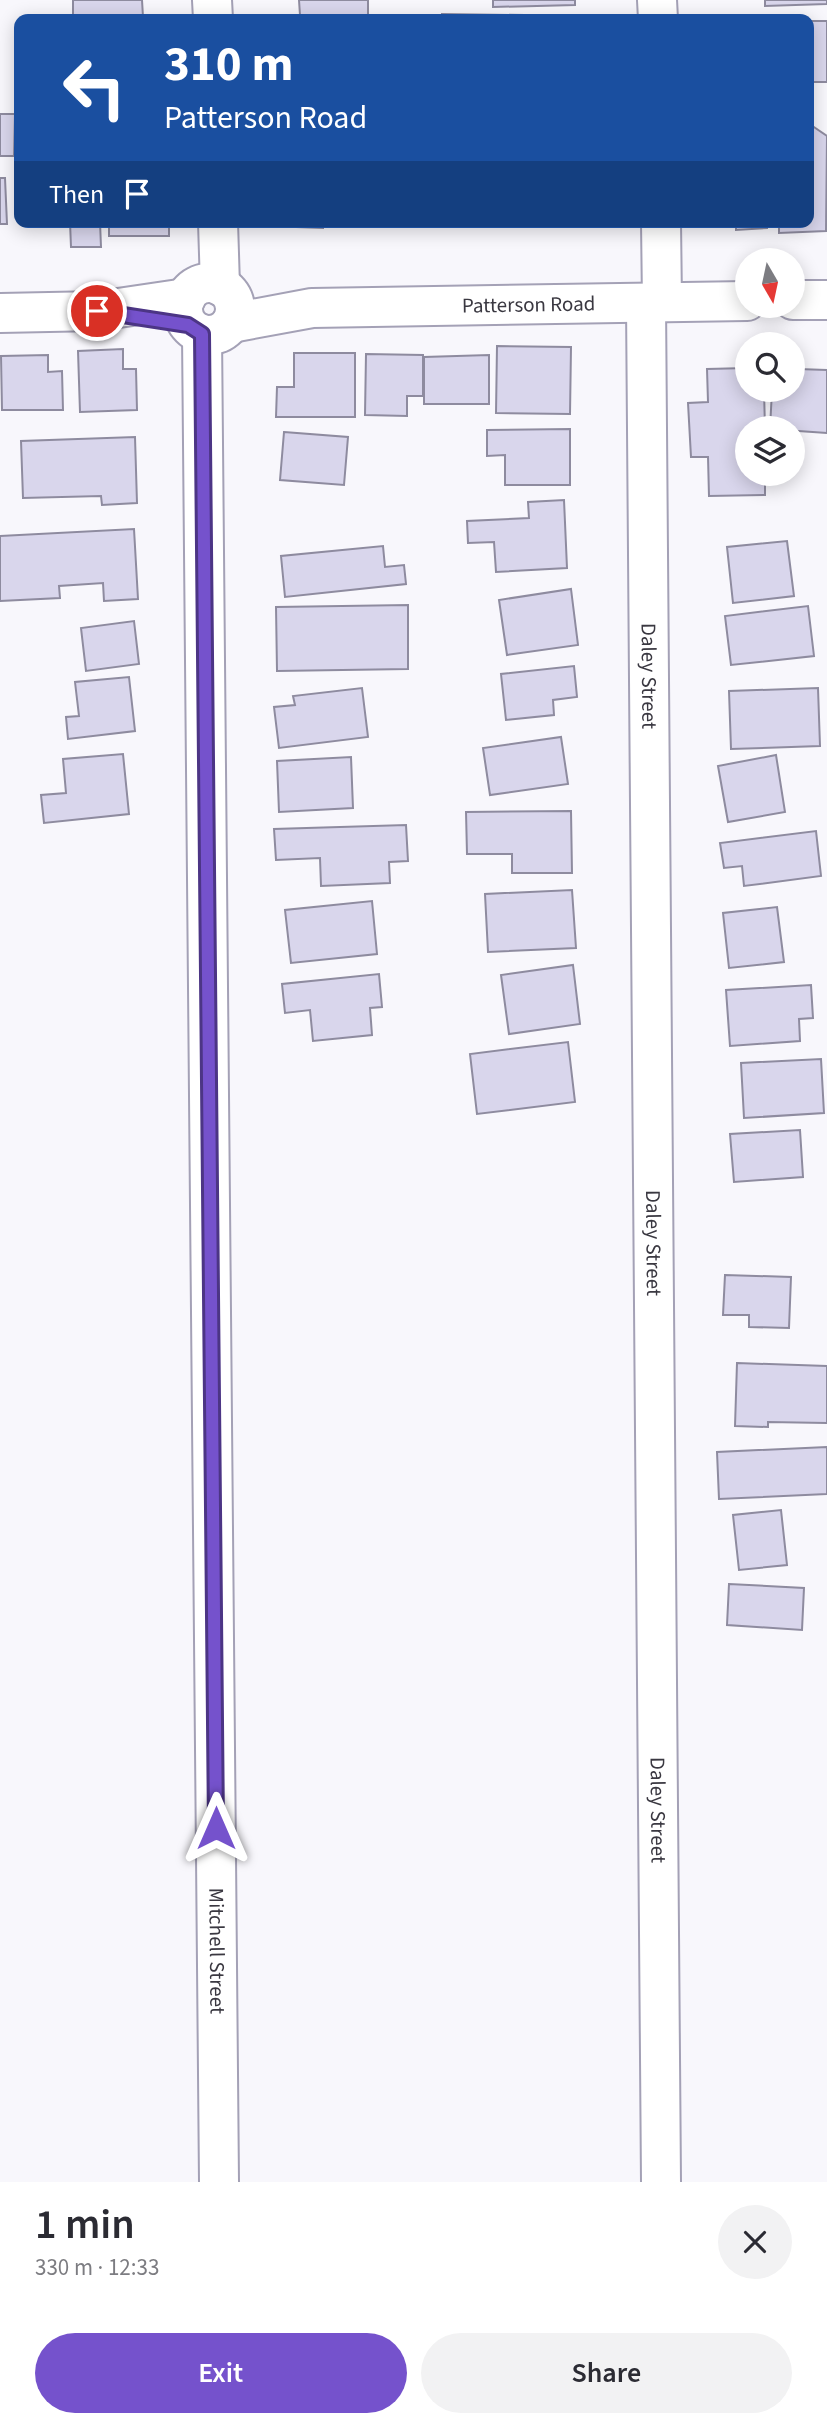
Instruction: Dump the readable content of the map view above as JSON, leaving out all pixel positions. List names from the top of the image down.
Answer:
{
  "streets": {
    "street": ["Patterson Road", "Daley Street", "Mitchell Street"]
  },
  "crossings": [
    ["Patterson Road", "Daley Street"],
    ["Patterson Road", "Mitchell Street"]
  ],
  "north": "bottom",
  "page": {
    "turn": ["310 m", "Patterson Road"],
    "then": "Then",
    "heading": ["1 min", "330 m · 12:33"],
    "buttons": ["Exit", "Share"]
  }
}
